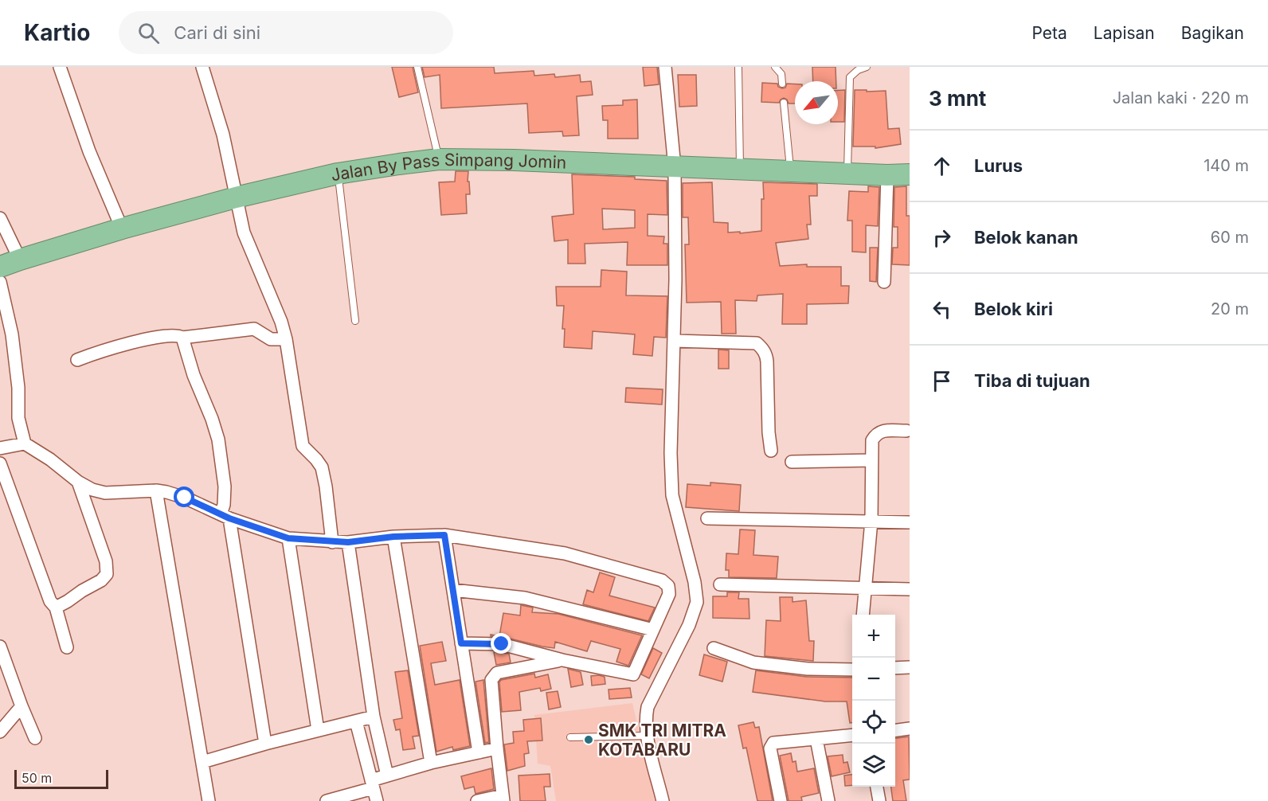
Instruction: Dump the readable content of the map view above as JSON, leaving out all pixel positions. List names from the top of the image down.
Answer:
{
  "streets": {
    "highway": ["Jalan By Pass Simpang Jomin"]
  },
  "places": ["SMK TRI MITRA KOTABARU"],
  "scale_bar": "50 m",
  "north": "bottom left",
  "page": {
    "header": "Kartio",
    "search": "Cari di sini",
    "nav": ["Peta", "Lapisan", "Bagikan"],
    "heading": ["3 mnt", "Jalan kaki · 220 m"],
    "list": [
      ["Lurus", "140 m"],
      ["Belok kanan", "60 m"],
      ["Belok kiri", "20 m"],
      "Tiba di tujuan"
    ],
    "map_buttons": ["+", "−"],
    "scale": "50 m"
  }
}
